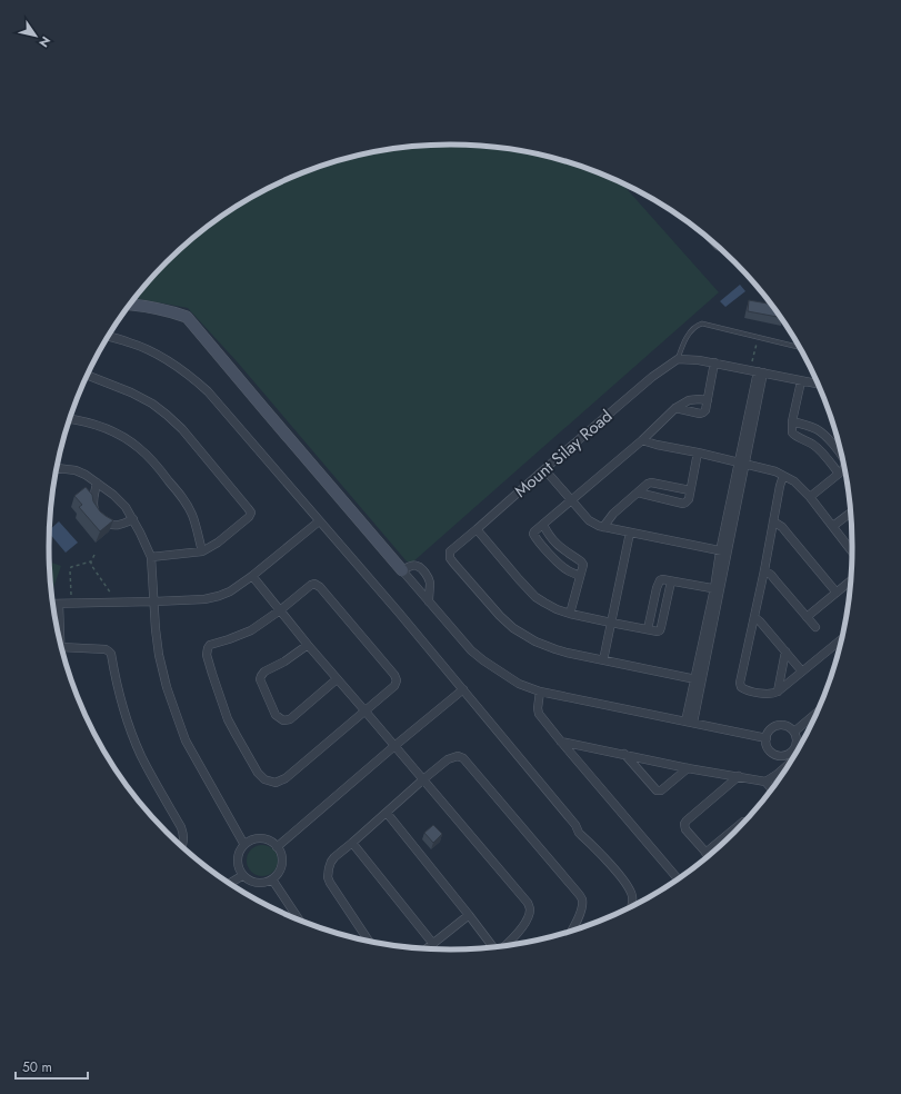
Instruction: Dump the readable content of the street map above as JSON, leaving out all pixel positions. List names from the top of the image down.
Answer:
{
  "streets": {
    "street": ["Mount Silay Road"]
  },
  "scale_bar": "50 m",
  "north": "bottom right"
}
